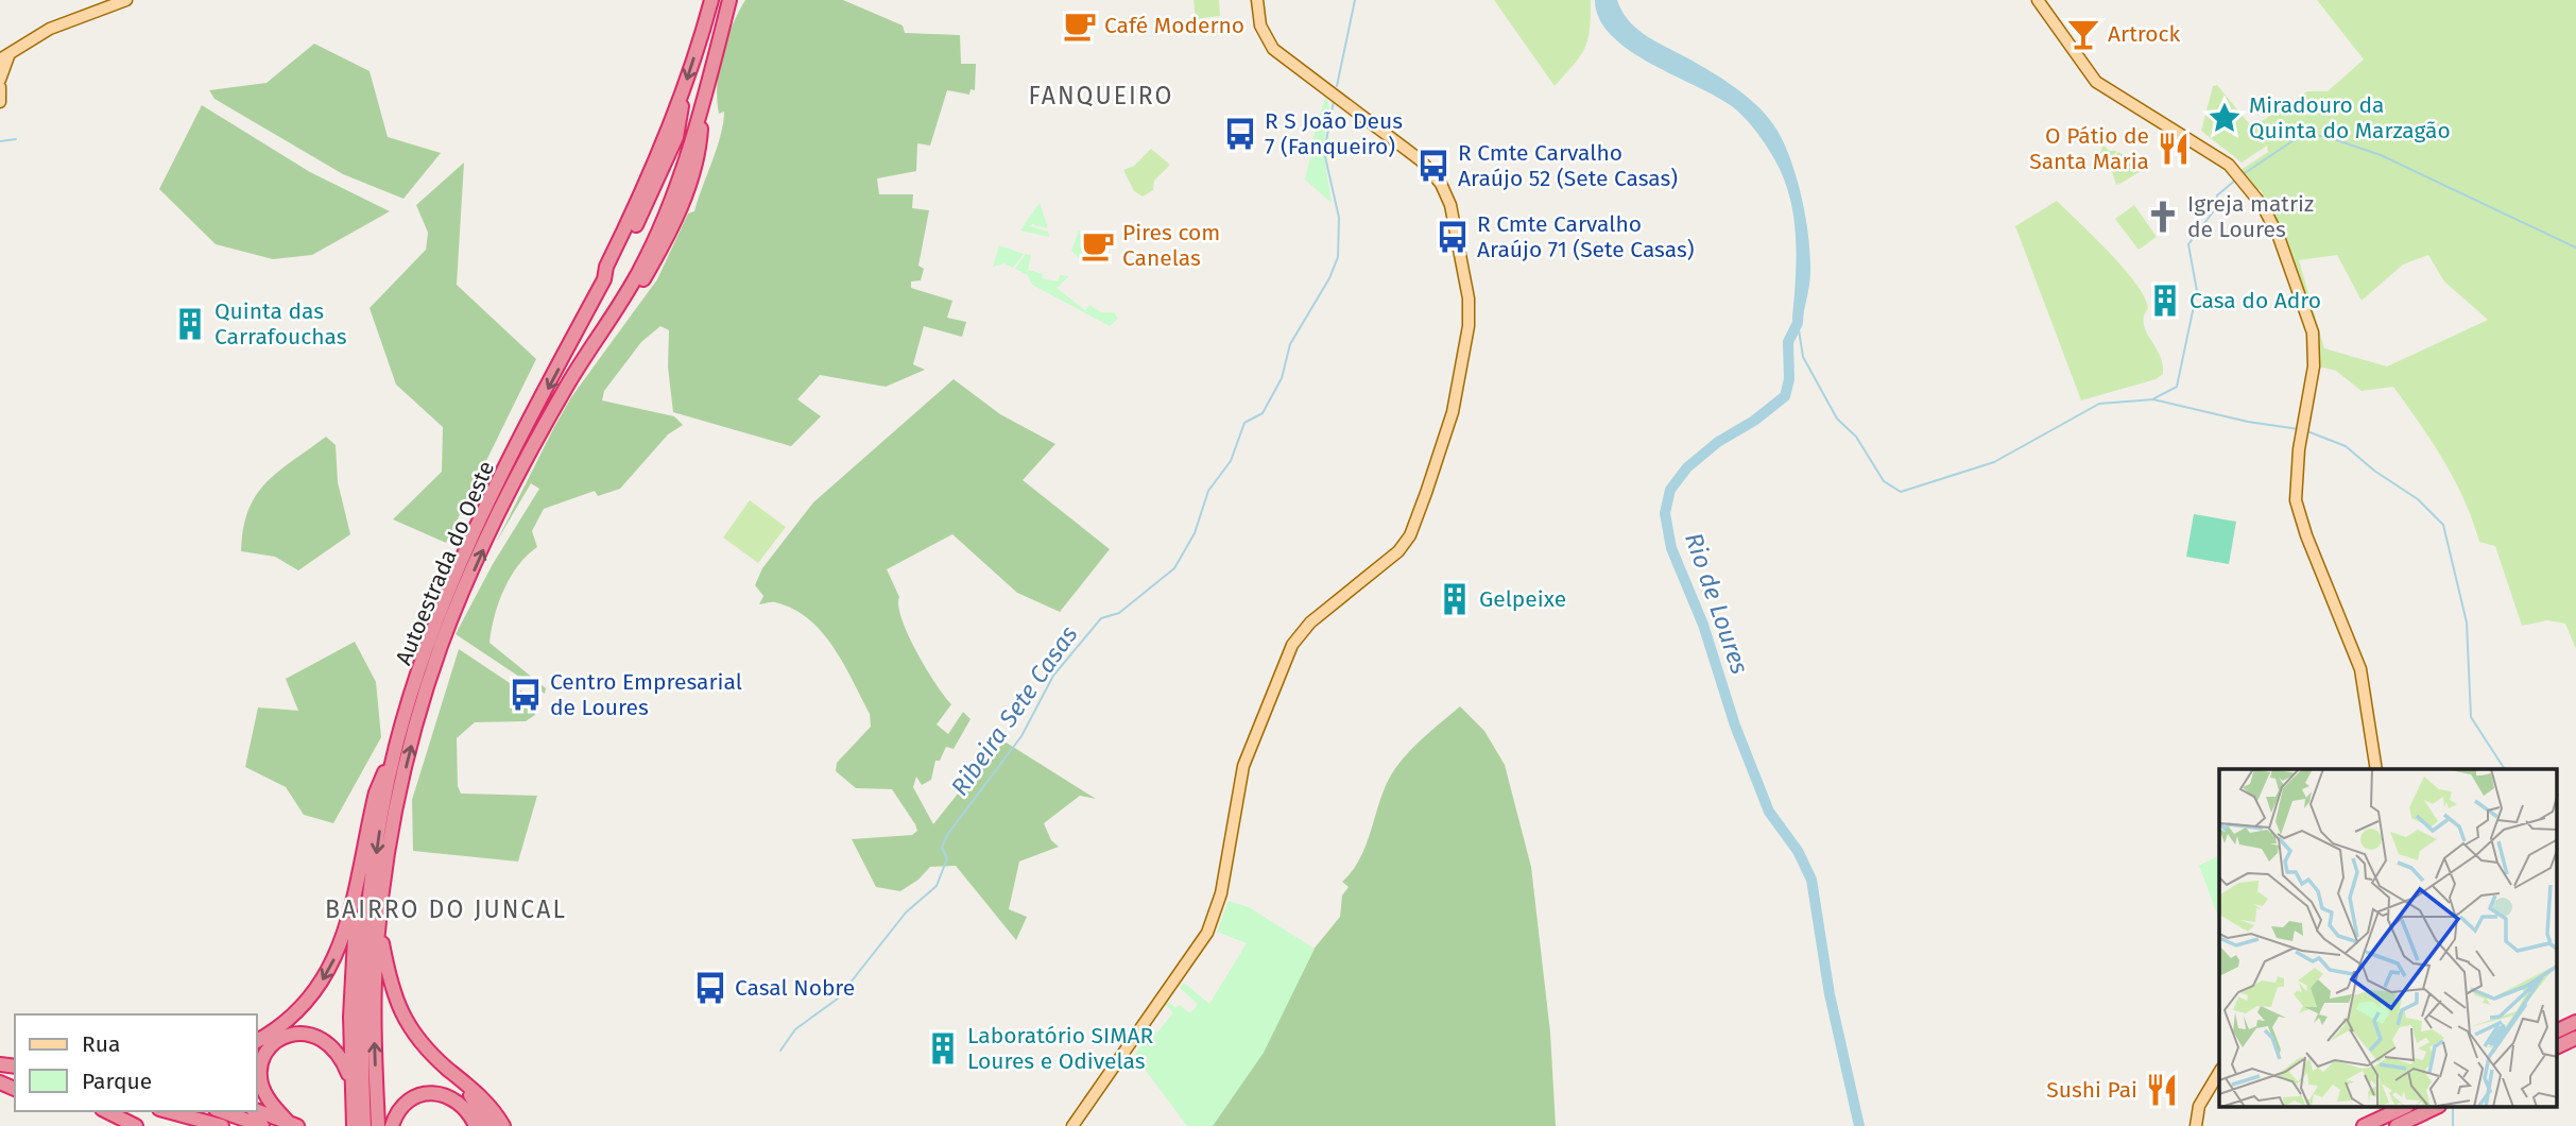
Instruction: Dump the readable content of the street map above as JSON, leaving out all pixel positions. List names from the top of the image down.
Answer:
{
  "streets": {
    "highway": ["Autoestrada do Oeste"]
  },
  "districts": ["FANQUEIRO", "BAIRRO DO JUNCAL"],
  "water": ["Rio de Loures", "Ribeira Sete Casas"],
  "places": {
    "cafe": ["Café Moderno", "Pires com Canelas"],
    "bar": ["Artrock"],
    "place": ["Miradouro da Quinta do Marzagão"],
    "bus stop": [
      "R S João Deus 7 (Fanqueiro)",
      "R Cmte Carvalho Araújo 52 (Sete Casas)",
      "R Cmte Carvalho Araújo 71 (Sete Casas)",
      "Centro Empresarial de Loures",
      "Casal Nobre"
    ],
    "restaurant": ["O Pátio de Santa Maria", "Sushi Pai"],
    "church": ["Igreja matriz de Loures"],
    "building": [
      "Casa do Adro",
      "Quinta das Carrafouchas",
      "Gelpeixe",
      "Laboratório SIMAR Loures e Odivelas"
    ]
  },
  "legend": ["Rua", "Parque"]
}
